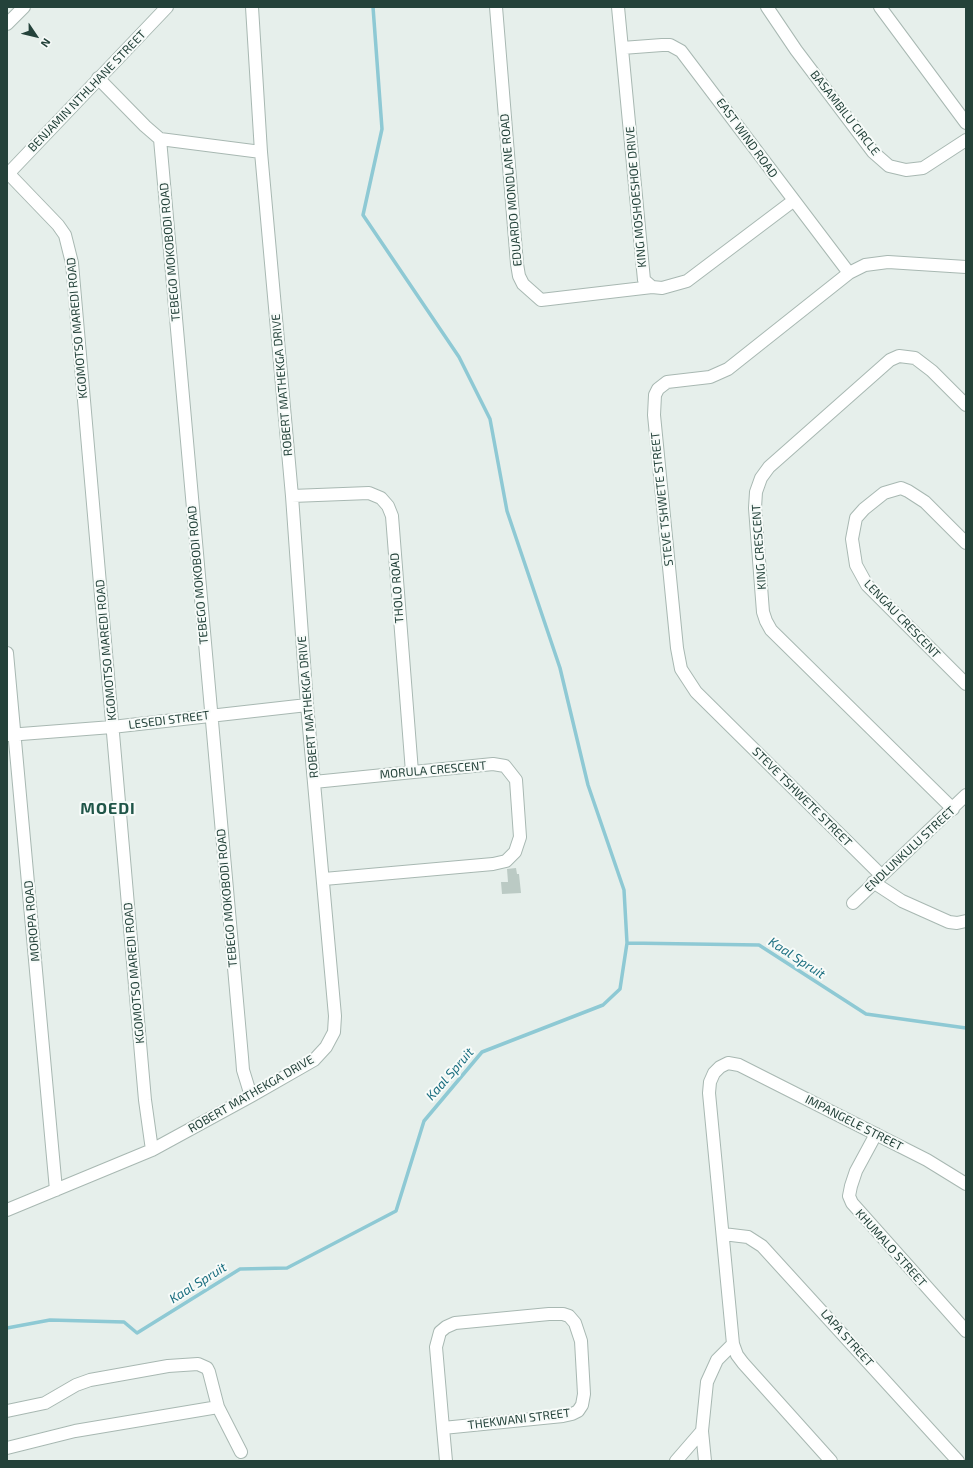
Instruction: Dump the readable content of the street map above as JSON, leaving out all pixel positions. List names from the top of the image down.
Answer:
{
  "streets": {
    "street": [
      "BENJAMIN NTHLHANE STREET",
      "BASAMBILU CIRCLE",
      "EAST WIND ROAD",
      "EDUARDO MONDLANE ROAD",
      "KING MOSHOESHOE DRIVE",
      "TEBEGO MOKOBODI ROAD",
      "KGOMOTSO MAREDI ROAD",
      "ROBERT MATHEKGA DRIVE",
      "STEVE TSHWETE STREET",
      "KING CRESCENT",
      "THOLO ROAD",
      "LENGAU CRESCENT",
      "LESEDI STREET",
      "MORULA CRESCENT",
      "ENDLUNKULU STREET",
      "MOROPA ROAD",
      "IMPANGELE STREET",
      "KHUMALO STREET",
      "LAPA STREET",
      "THEKWANI STREET"
    ]
  },
  "crossings": [
    ["BENJAMIN NTHLHANE STREET", "KGOMOTSO MAREDI ROAD"],
    ["EAST WIND ROAD", "KING MOSHOESHOE DRIVE"],
    ["EAST WIND ROAD", "STEVE TSHWETE STREET"],
    ["EDUARDO MONDLANE ROAD", "KING MOSHOESHOE DRIVE"],
    ["TEBEGO MOKOBODI ROAD", "ROBERT MATHEKGA DRIVE"],
    ["TEBEGO MOKOBODI ROAD", "LESEDI STREET"],
    ["KGOMOTSO MAREDI ROAD", "ROBERT MATHEKGA DRIVE"],
    ["KGOMOTSO MAREDI ROAD", "LESEDI STREET"],
    ["ROBERT MATHEKGA DRIVE", "THOLO ROAD"],
    ["ROBERT MATHEKGA DRIVE", "LESEDI STREET"],
    ["ROBERT MATHEKGA DRIVE", "MORULA CRESCENT"],
    ["ROBERT MATHEKGA DRIVE", "MOROPA ROAD"],
    ["STEVE TSHWETE STREET", "ENDLUNKULU STREET"],
    ["KING CRESCENT", "ENDLUNKULU STREET"],
    ["THOLO ROAD", "MORULA CRESCENT"],
    ["LESEDI STREET", "MOROPA ROAD"],
    ["IMPANGELE STREET", "KHUMALO STREET"],
    ["IMPANGELE STREET", "LAPA STREET"]
  ],
  "districts": ["MOEDI"],
  "water": ["Kaal Spruit"],
  "north": "bottom right"
}
